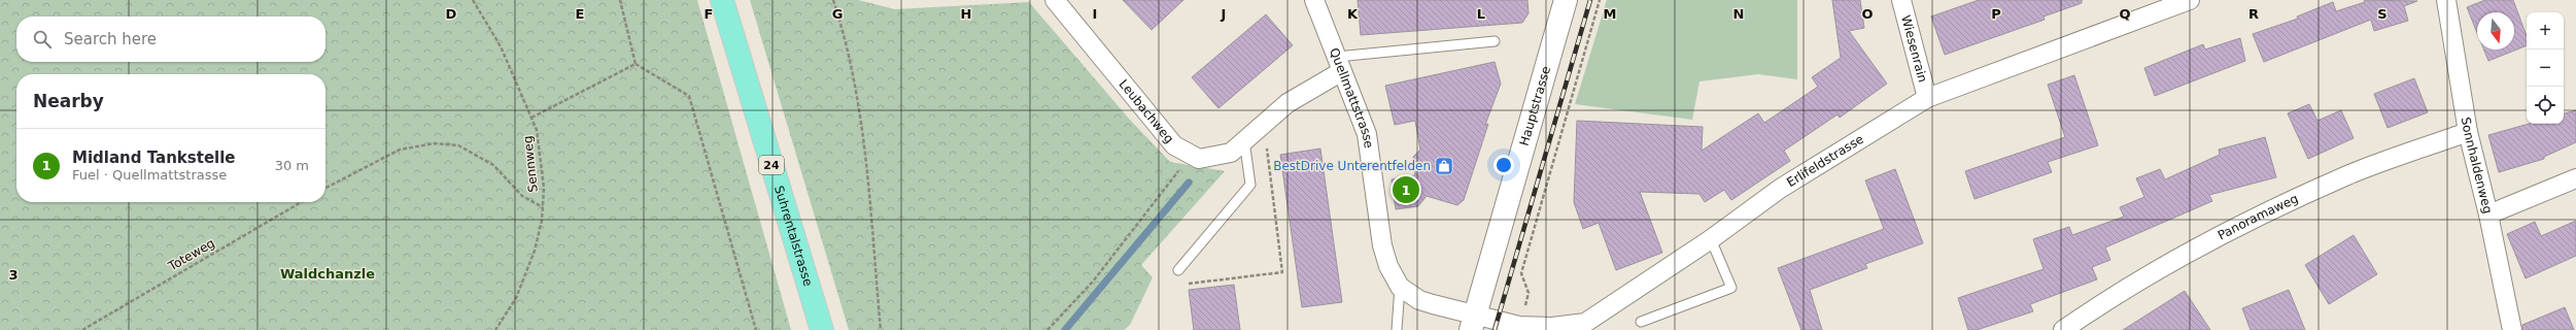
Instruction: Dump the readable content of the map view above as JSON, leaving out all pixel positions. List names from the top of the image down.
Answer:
{
  "streets": {
    "main road": ["Hauptstrasse", "24", "Suhrentalstrasse"],
    "street": [
      "Wiesenrain",
      "Quellmattstrasse",
      "Leubachweg",
      "Erlifeldstrasse",
      "Sonnhaldenweg",
      "Panoramaweg"
    ],
    "path": ["Sennweg", "Toteweg"]
  },
  "crossings": [
    ["Wiesenrain", "Erlifeldstrasse"],
    ["Quellmattstrasse", "Hauptstrasse"],
    ["Quellmattstrasse", "Erlifeldstrasse"],
    ["Hauptstrasse", "Erlifeldstrasse"],
    ["Sonnhaldenweg", "Panoramaweg"]
  ],
  "districts": ["Waldchanzle"],
  "places": {
    "shop": ["BestDrive Unterentfelden"]
  },
  "north": "bottom",
  "page": {
    "map_buttons": ["+", "−"],
    "search": "Search here",
    "heading": "Nearby",
    "list": [
      {
        "mark": "1",
        "name": "Midland Tankstelle",
        "note": "Fuel · Quellmattstrasse",
        "value": "30 m"
      }
    ],
    "pins": "1"
  },
  "grid": {
    "columns": [
      "D",
      "E",
      "F",
      "G",
      "H",
      "I",
      "J",
      "K",
      "L",
      "M",
      "N",
      "O",
      "P",
      "Q",
      "R",
      "S"
    ],
    "rows": ["3"]
  }
}
